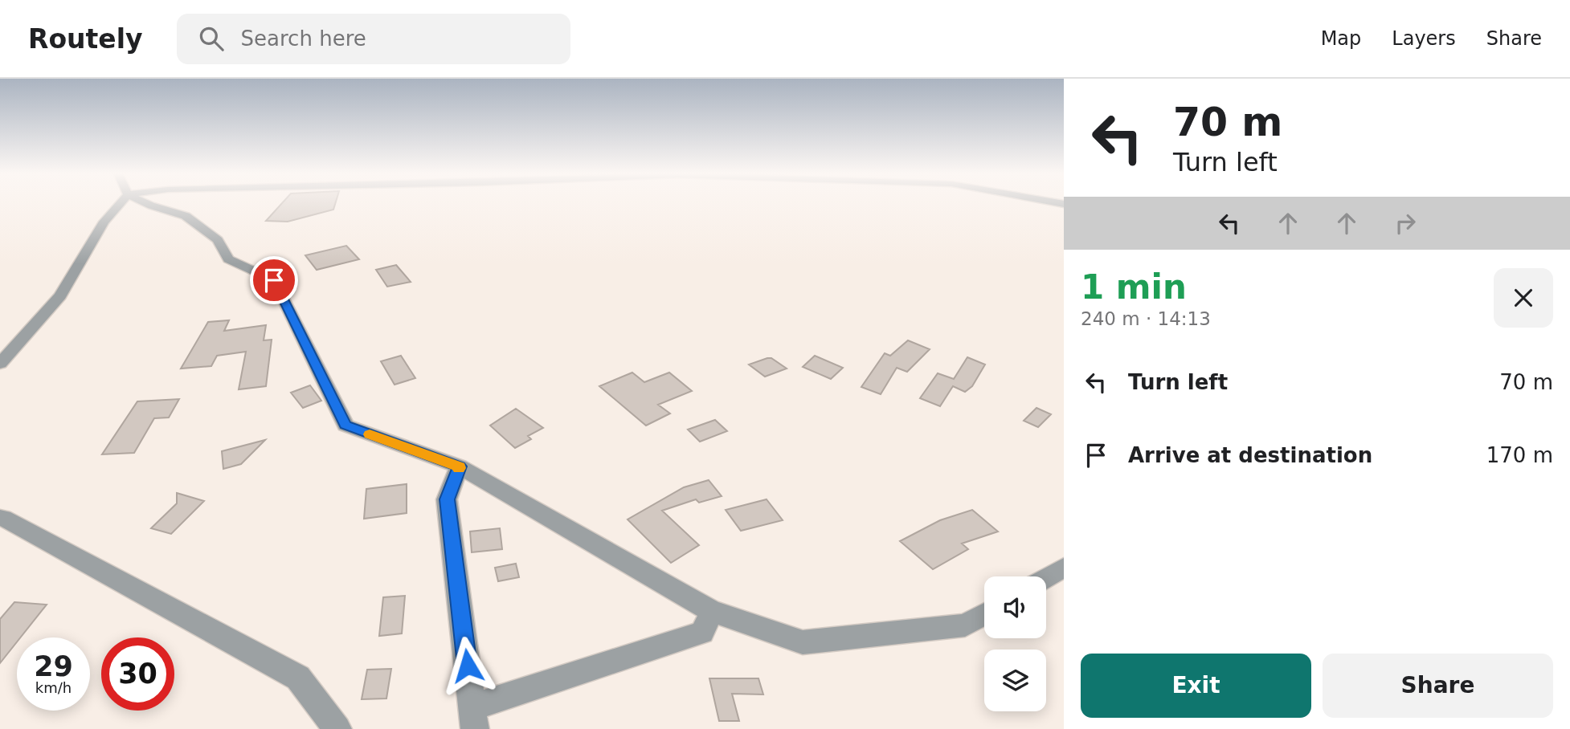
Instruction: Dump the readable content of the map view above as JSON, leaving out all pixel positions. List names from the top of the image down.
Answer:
{
  "page": {
    "header": "Routely",
    "search": "Search here",
    "nav": ["Map", "Layers", "Share"],
    "turn": ["70 m", "Turn left"],
    "heading": ["1 min", "240 m · 14:13"],
    "list": [
      {
        "name": "Turn left",
        "value": "70 m"
      },
      {
        "name": "Arrive at destination",
        "value": "170 m"
      }
    ],
    "speed": "29 km/h",
    "limit": "30",
    "buttons": ["Exit", "Share"]
  }
}
